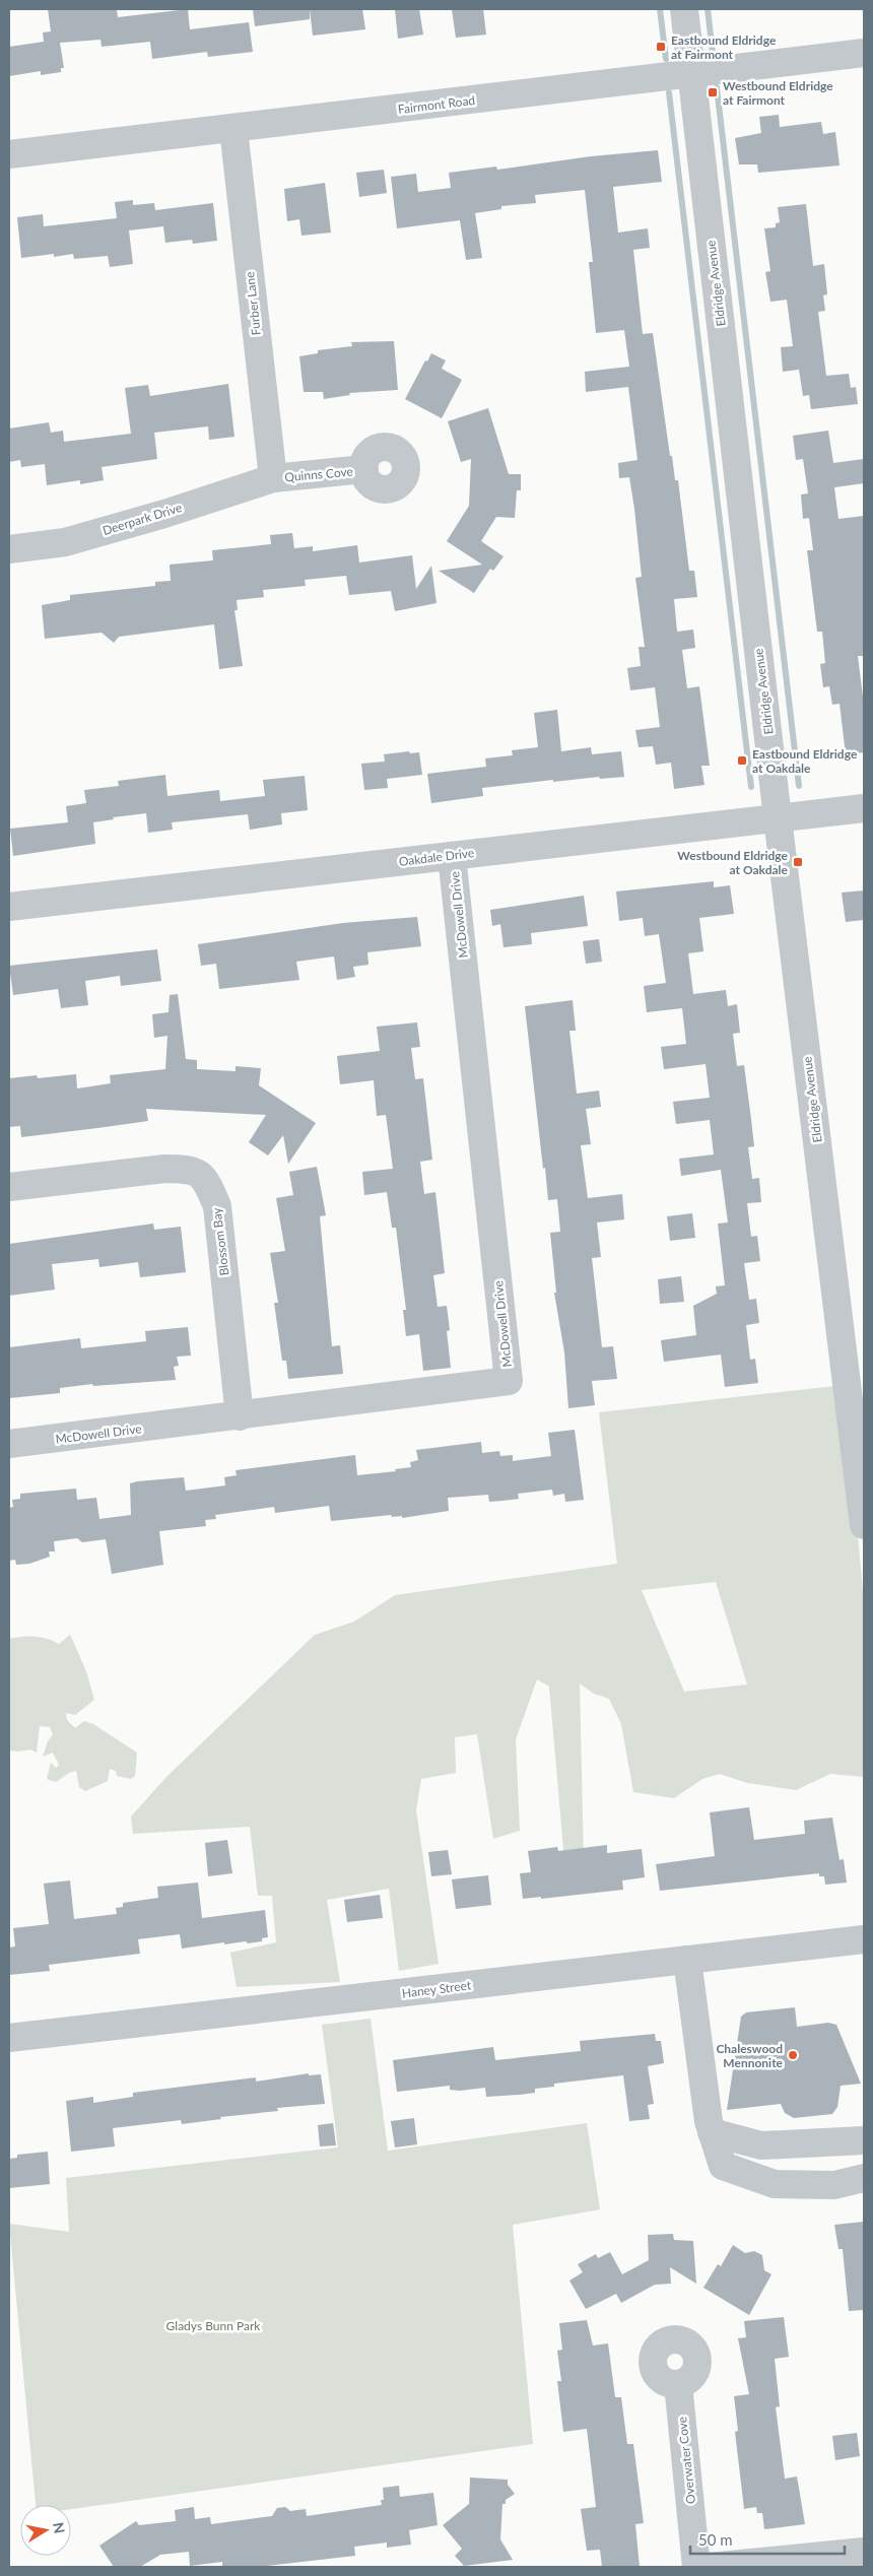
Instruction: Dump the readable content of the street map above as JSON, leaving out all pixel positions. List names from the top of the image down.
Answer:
{
  "streets": {
    "street": [
      "Fairmont Road",
      "Eldridge Avenue",
      "Furber Lane",
      "Quinns Cove",
      "Deerpark Drive",
      "Oakdale Drive",
      "McDowell Drive",
      "Blossom Bay",
      "Haney Street",
      "Overwater Cove"
    ]
  },
  "crossings": [
    ["Fairmont Road", "Eldridge Avenue"],
    ["Fairmont Road", "Furber Lane"],
    ["Eldridge Avenue", "Oakdale Drive"],
    ["Furber Lane", "Quinns Cove"],
    ["Furber Lane", "Deerpark Drive"],
    ["Quinns Cove", "Deerpark Drive"],
    ["Oakdale Drive", "McDowell Drive"],
    ["McDowell Drive", "Blossom Bay"]
  ],
  "parks": ["Gladys Bunn Park"],
  "places": {
    "transit": [
      "Eastbound Eldridge at Fairmont",
      "Westbound Eldridge at Fairmont",
      "Eastbound Eldridge at Oakdale",
      "Westbound Eldridge at Oakdale"
    ],
    "other": ["Chaleswood Mennonite"]
  },
  "scale_bar": "50 m",
  "north": "right"
}
